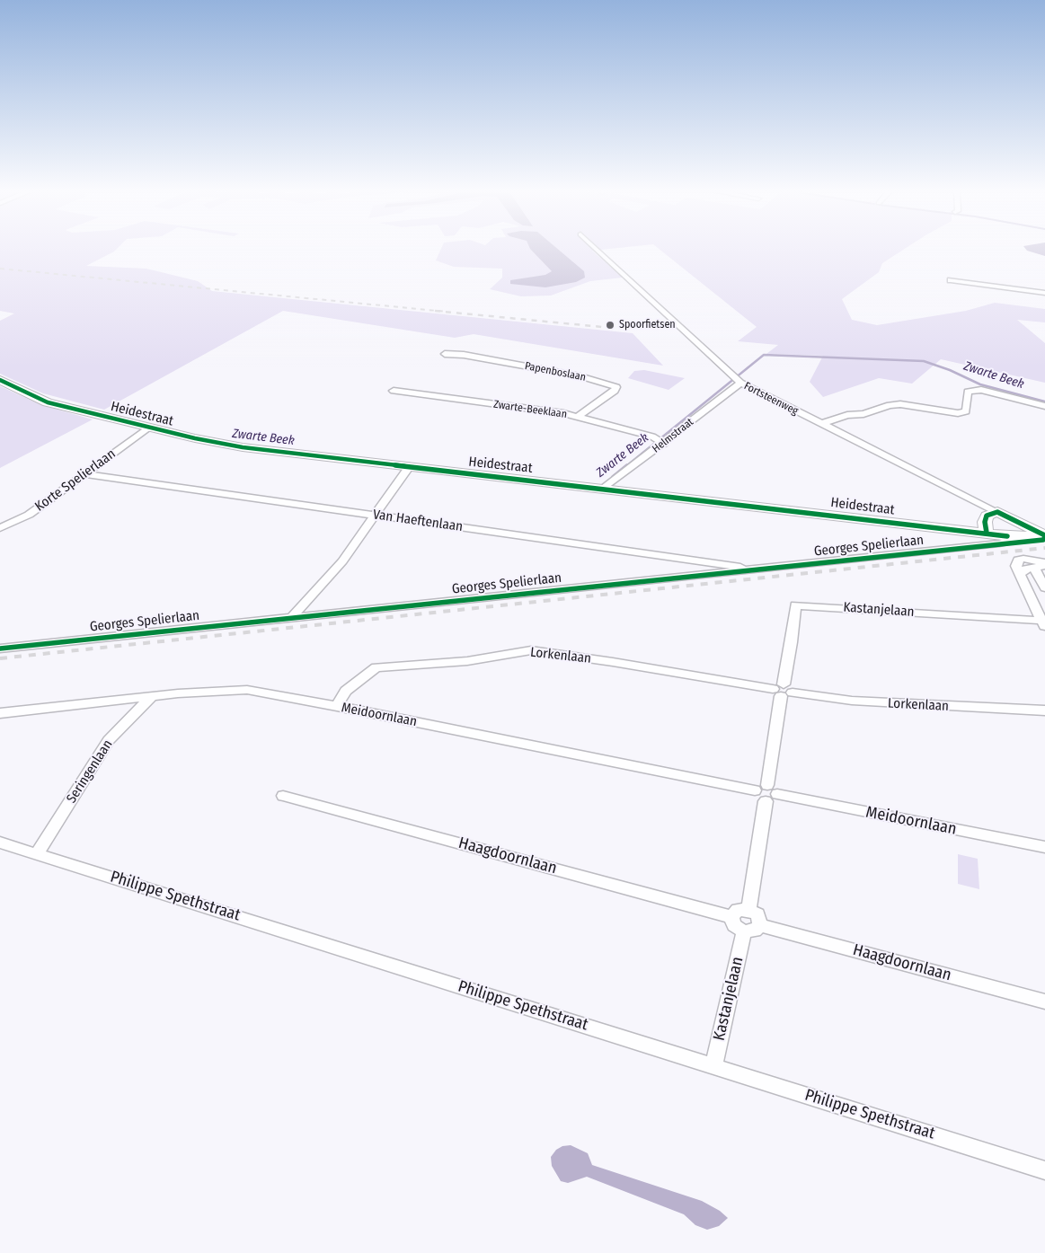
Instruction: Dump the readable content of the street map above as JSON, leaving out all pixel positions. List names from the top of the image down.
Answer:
{
  "streets": {
    "street": [
      "Papenboslaan",
      "Fortsteenweg",
      "Zwarte-Beeklaan",
      "Heidestraat",
      "Helmstraat",
      "Korte Spelierlaan",
      "Van Haeftenlaan",
      "Georges Spelierlaan",
      "Kastanjelaan",
      "Lorkenlaan",
      "Meidoornlaan",
      "Seringenlaan",
      "Haagdoornlaan",
      "Philippe Spethstraat"
    ]
  },
  "crossings": [
    ["Papenboslaan", "Zwarte-Beeklaan"],
    ["Fortsteenweg", "Heidestraat"],
    ["Fortsteenweg", "Helmstraat"],
    ["Zwarte-Beeklaan", "Helmstraat"],
    ["Heidestraat", "Helmstraat"],
    ["Heidestraat", "Korte Spelierlaan"],
    ["Heidestraat", "Georges Spelierlaan"],
    ["Korte Spelierlaan", "Van Haeftenlaan"],
    ["Van Haeftenlaan", "Georges Spelierlaan"],
    ["Kastanjelaan", "Lorkenlaan"],
    ["Kastanjelaan", "Meidoornlaan"],
    ["Kastanjelaan", "Haagdoornlaan"],
    ["Kastanjelaan", "Philippe Spethstraat"],
    ["Lorkenlaan", "Meidoornlaan"],
    ["Meidoornlaan", "Seringenlaan"],
    ["Seringenlaan", "Philippe Spethstraat"]
  ],
  "water": ["Zwarte Beek"],
  "places": ["Spoorfietsen"]
}
